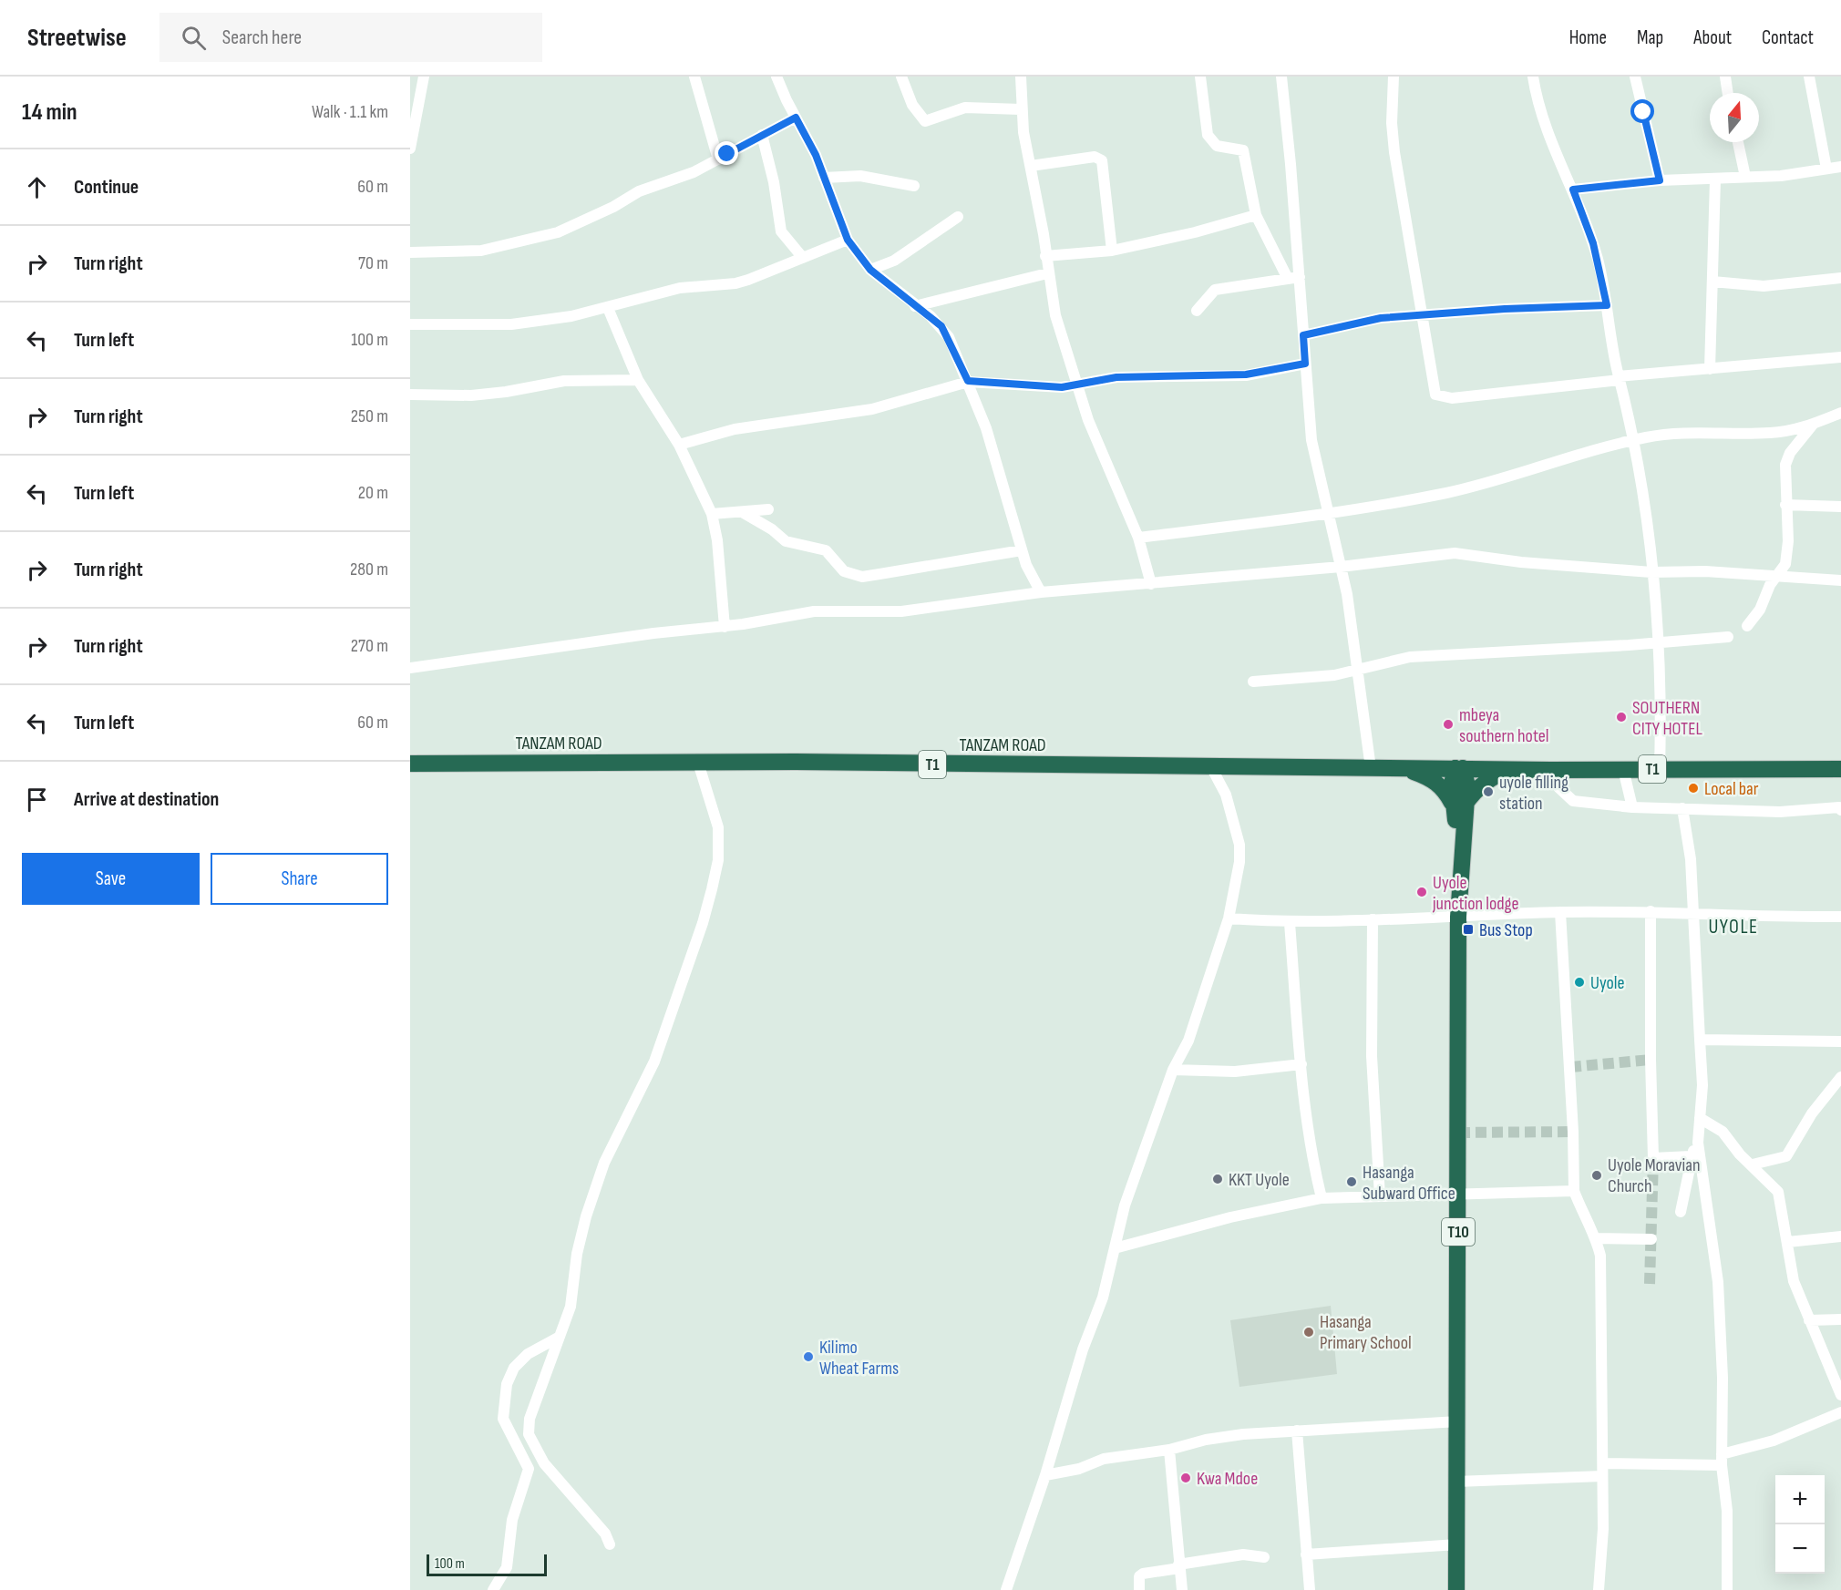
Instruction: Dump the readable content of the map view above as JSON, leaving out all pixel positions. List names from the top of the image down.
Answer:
{
  "streets": {
    "highway": ["TANZAM ROAD", "T1", "T10"]
  },
  "crossings": [
    ["TANZAM ROAD", "T1"],
    ["TANZAM ROAD", "T10"],
    ["T1", "T10"]
  ],
  "districts": ["UYOLE"],
  "places": {
    "other": [
      "SOUTHERN CITY HOTEL",
      "mbeya southern hotel",
      "Local bar",
      "uyole filling station",
      "Uyole junction lodge",
      "Uyole",
      "Uyole Moravian Church",
      "KKT Uyole",
      "Hasanga Subward Office",
      "Hasanga Primary School",
      "Kilimo Wheat Farms",
      "Kwa Mdoe"
    ],
    "transit": ["Bus Stop"]
  },
  "scale_bar": "100 m",
  "north": "top",
  "page": {
    "header": "Streetwise",
    "search": "Search here",
    "nav": [
      "Home",
      "Map",
      "About",
      "Contact"
    ],
    "heading": ["14 min", "Walk · 1.1 km"],
    "list": [
      ["Continue", "60 m"],
      ["Turn right", "70 m"],
      ["Turn left", "100 m"],
      ["Turn right", "250 m"],
      ["Turn left", "20 m"],
      ["Turn right", "280 m"],
      ["Turn right", "270 m"],
      ["Turn left", "60 m"],
      "Arrive at destination"
    ],
    "buttons": ["Save", "Share"],
    "map_buttons": ["+", "−"],
    "scale": "100 m"
  }
}
